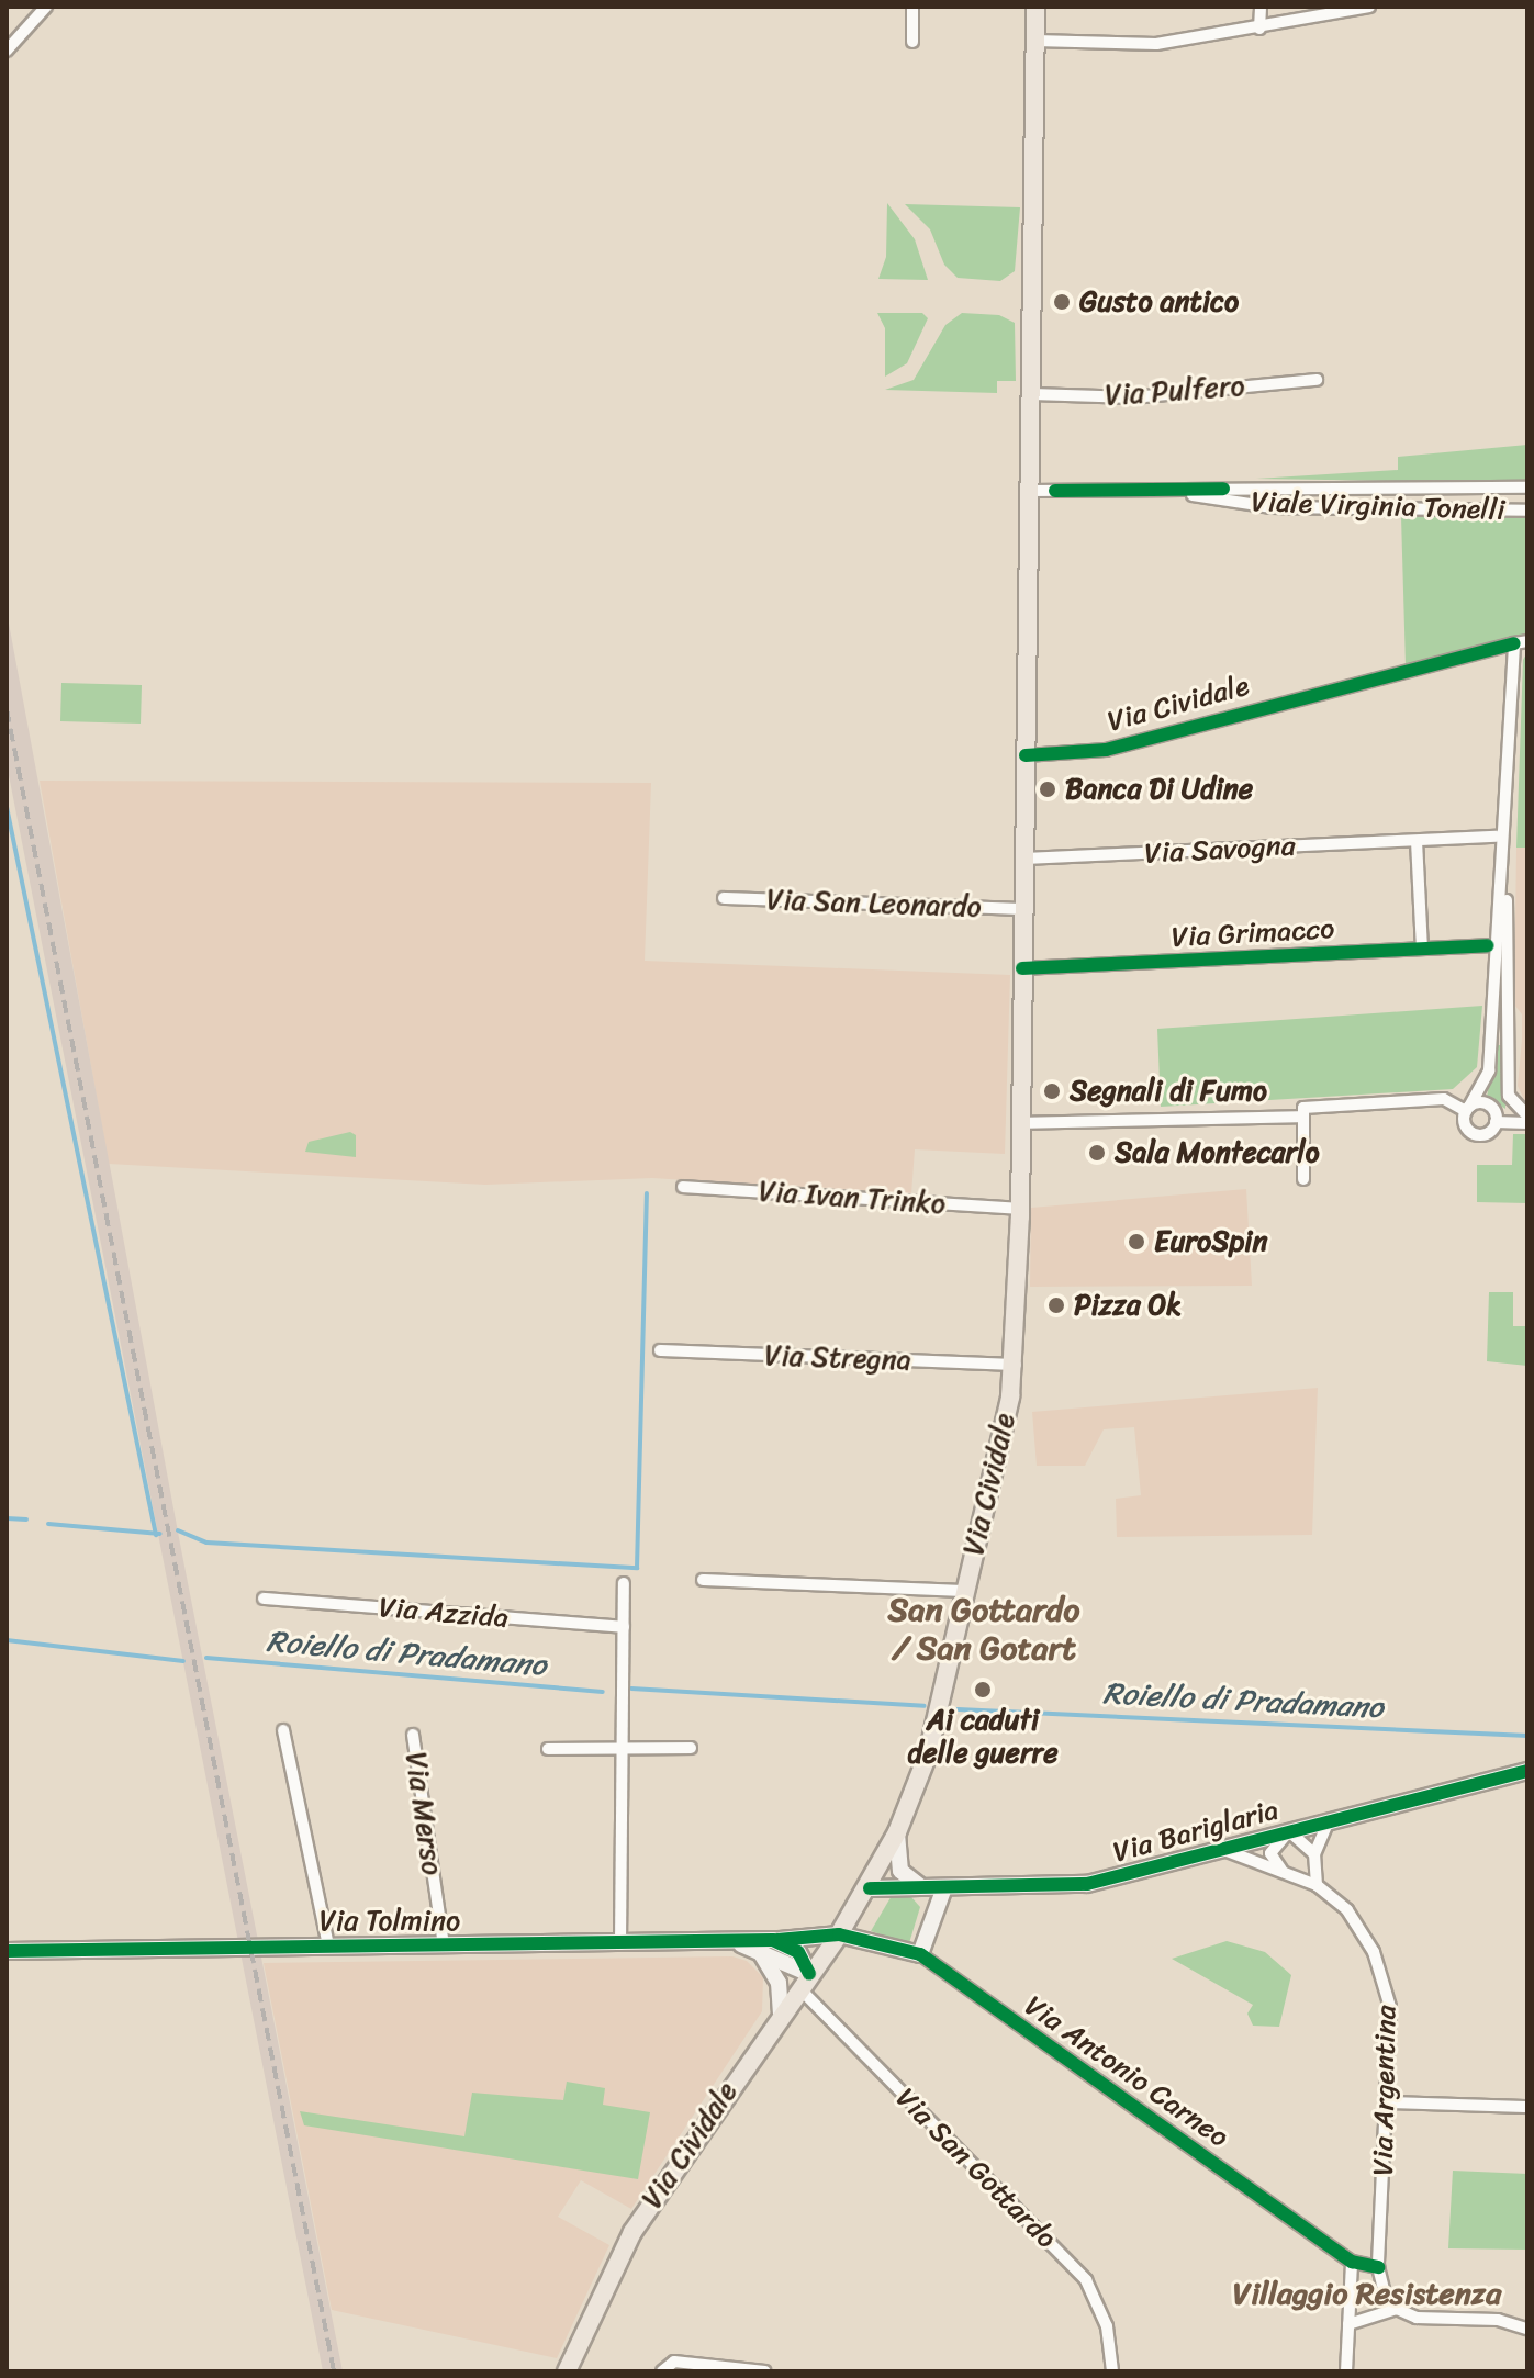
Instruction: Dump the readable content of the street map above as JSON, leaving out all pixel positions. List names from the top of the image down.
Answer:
{
  "streets": {
    "main road": ["Via Cividale"],
    "street": [
      "Via Pulfero",
      "Viale Virginia Tonelli",
      "Via Savogna",
      "Via San Leonardo",
      "Via Grimacco",
      "Via Ivan Trinko",
      "Via Stregna",
      "Via Azzida",
      "Via Merso",
      "Via Bariglaria",
      "Via Tolmino",
      "Via Antonio Carneo",
      "Via Argentina",
      "Via San Gottardo"
    ]
  },
  "crossings": [
    ["Via Pulfero", "Via Cividale"],
    ["Viale Virginia Tonelli", "Via Cividale"],
    ["Via Cividale", "Via Savogna"],
    ["Via Cividale", "Via San Leonardo"],
    ["Via Cividale", "Via Grimacco"],
    ["Via Cividale", "Via Ivan Trinko"],
    ["Via Cividale", "Via Stregna"],
    ["Via Cividale", "Via Bariglaria"],
    ["Via Cividale", "Via Tolmino"],
    ["Via Cividale", "Via Antonio Carneo"],
    ["Via Cividale", "Via San Gottardo"],
    ["Via Merso", "Via Tolmino"],
    ["Via Bariglaria", "Via Argentina"],
    ["Via Tolmino", "Via Antonio Carneo"],
    ["Via Tolmino", "Via San Gottardo"],
    ["Via Antonio Carneo", "Via Argentina"]
  ],
  "districts": ["San Gottardo / San Gotart", "Villaggio Resistenza"],
  "water": ["Roiello di Pradamano"],
  "places": [
    "Gusto antico",
    "Banca Di Udine",
    "Segnali di Fumo",
    "Sala Montecarlo",
    "EuroSpin",
    "Pizza Ok",
    "Ai caduti delle guerre"
  ]
}
